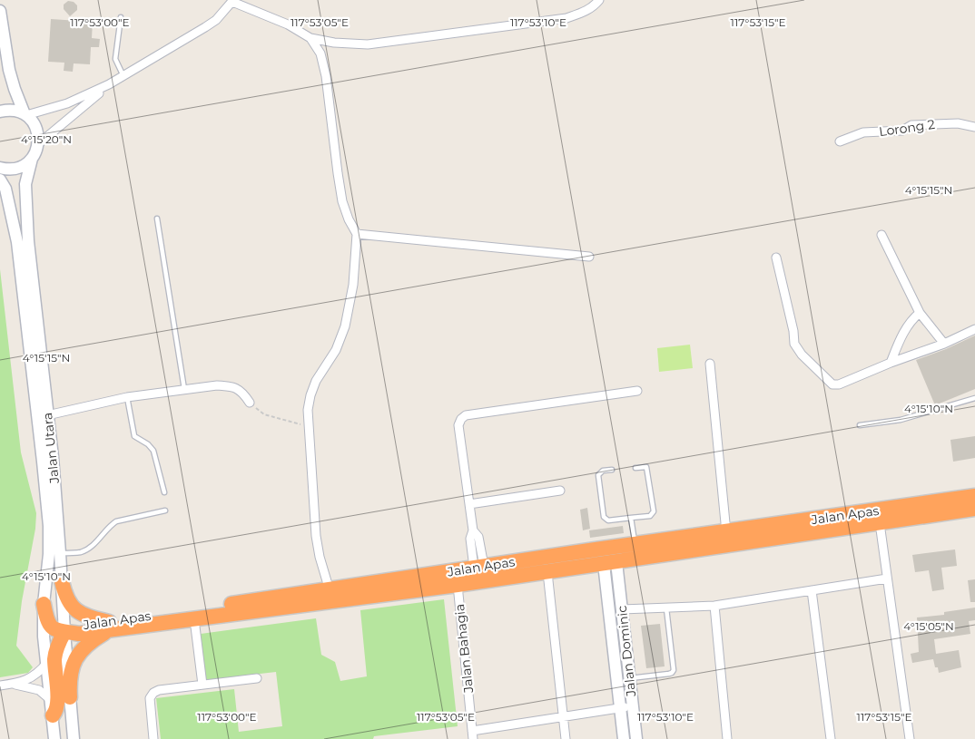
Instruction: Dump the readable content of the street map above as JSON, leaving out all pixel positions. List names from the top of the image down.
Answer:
{
  "streets": {
    "highway": ["Jalan Apas"],
    "main road": ["Jalan Utara", "Jalan Dominic"],
    "street": ["Lorong 2", "Jalan Bahagia"]
  },
  "crossings": [
    ["Jalan Utara", "Jalan Apas"],
    ["Jalan Apas", "Jalan Bahagia"],
    ["Jalan Apas", "Jalan Dominic"]
  ],
  "coordinates": [
    "117°53'00\"E",
    "117°53'05\"E",
    "117°53'10\"E",
    "117°53'15\"E",
    "4°15'20\"N",
    "4°15'15\"N",
    "4°15'10\"N",
    "4°15'05\"N"
  ]
}
